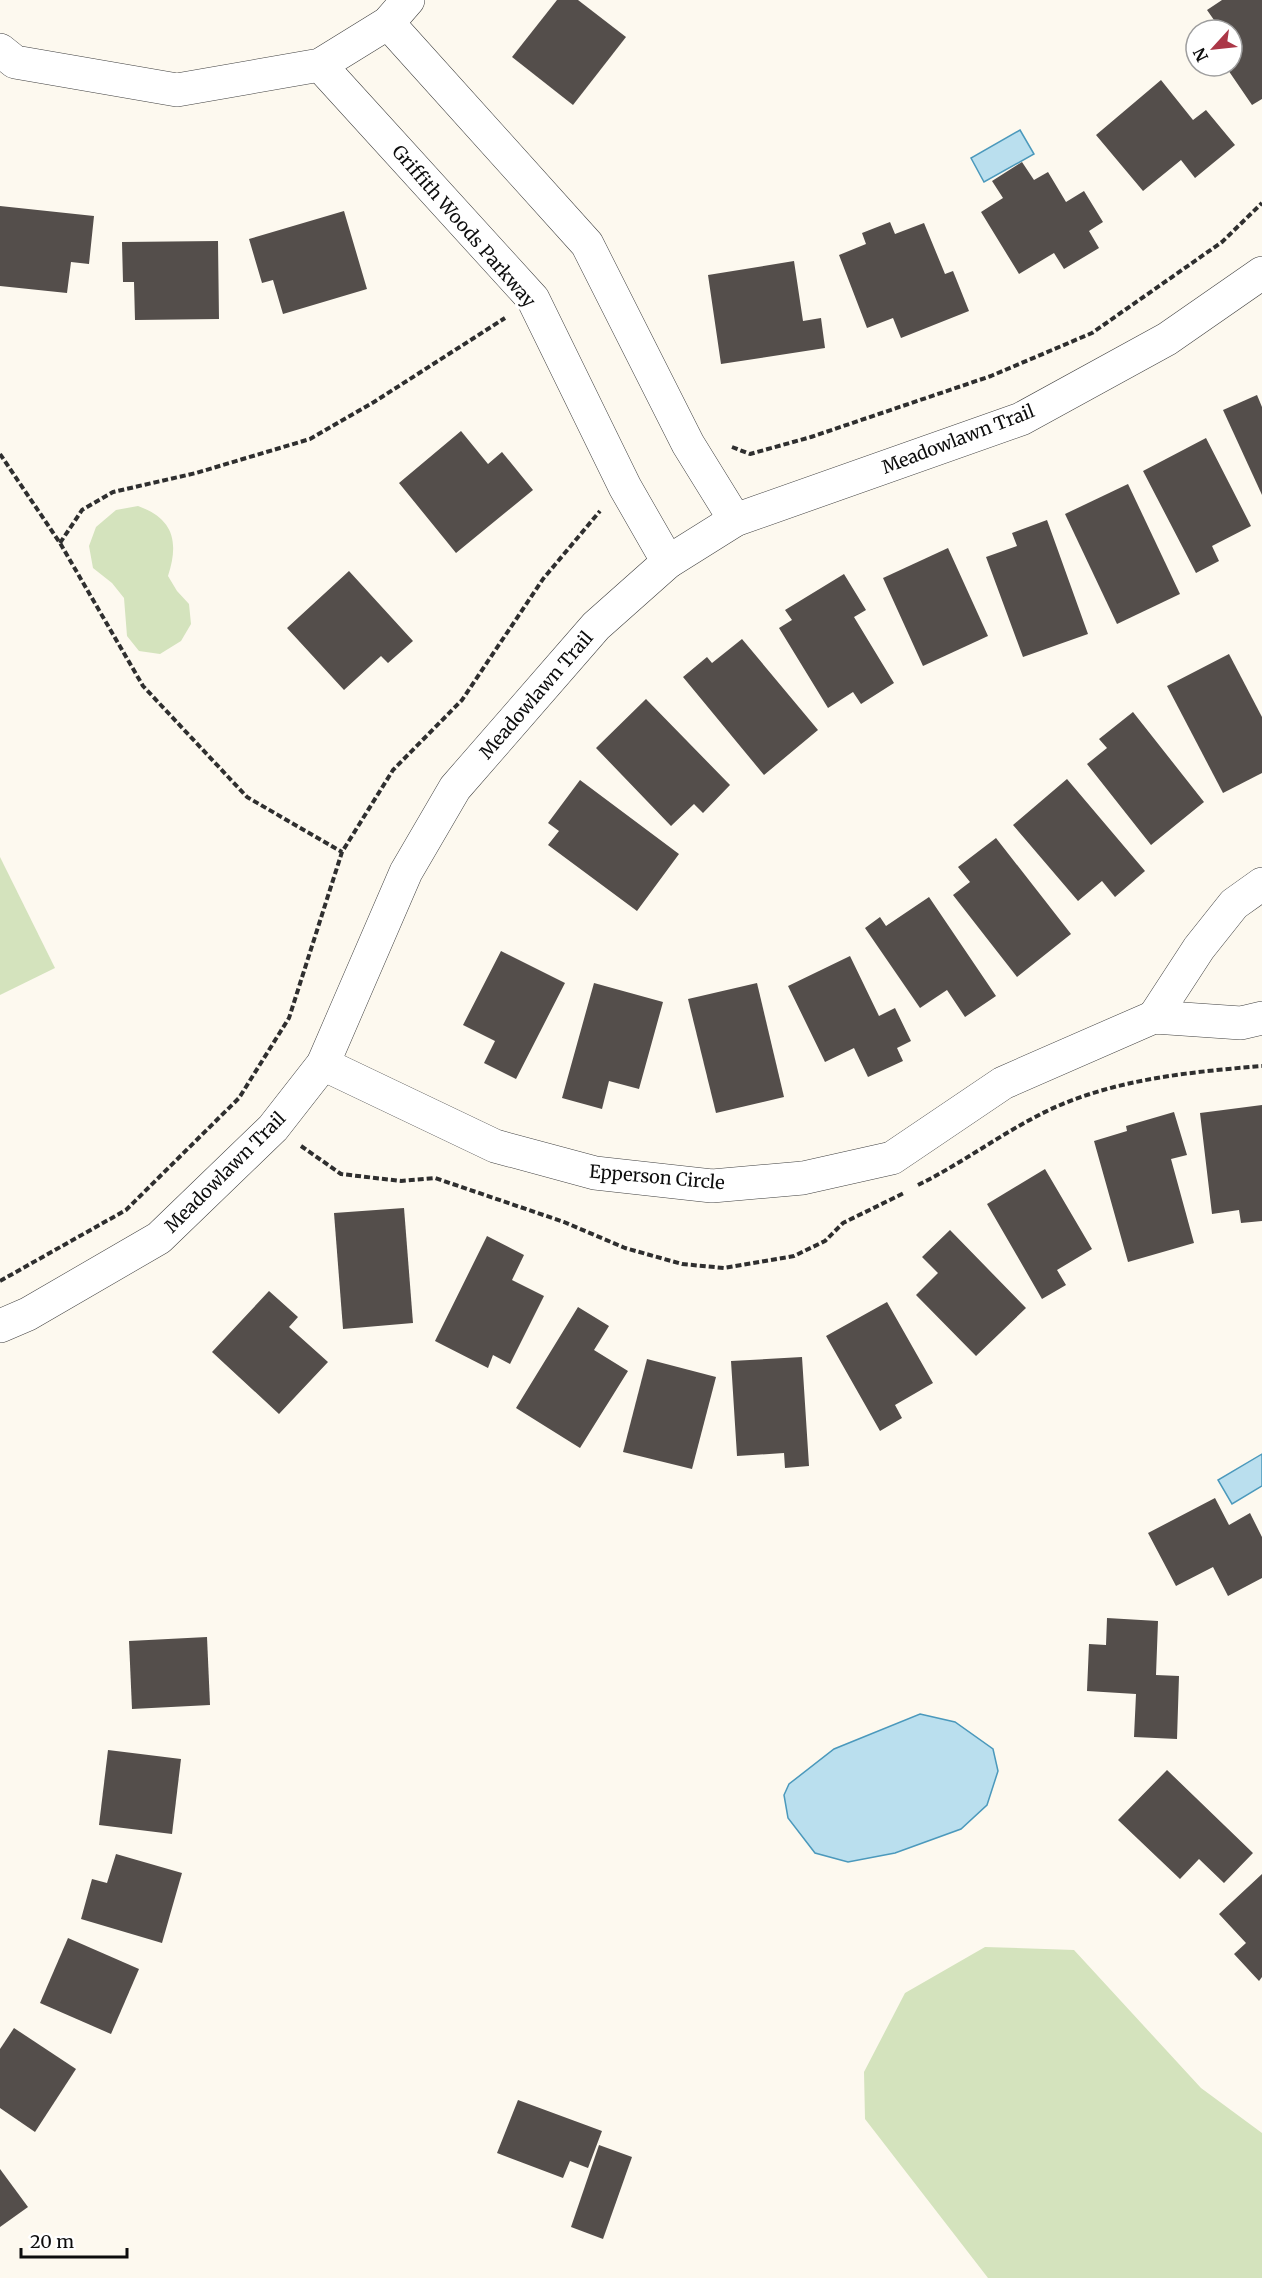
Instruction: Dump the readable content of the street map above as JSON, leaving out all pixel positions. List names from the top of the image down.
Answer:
{
  "streets": {
    "street": ["Griffith Woods Parkway", "Meadowlawn Trail", "Epperson Circle"]
  },
  "crossings": [
    ["Griffith Woods Parkway", "Meadowlawn Trail"],
    ["Meadowlawn Trail", "Epperson Circle"]
  ],
  "scale_bar": "20 m",
  "north": "bottom left"
}
